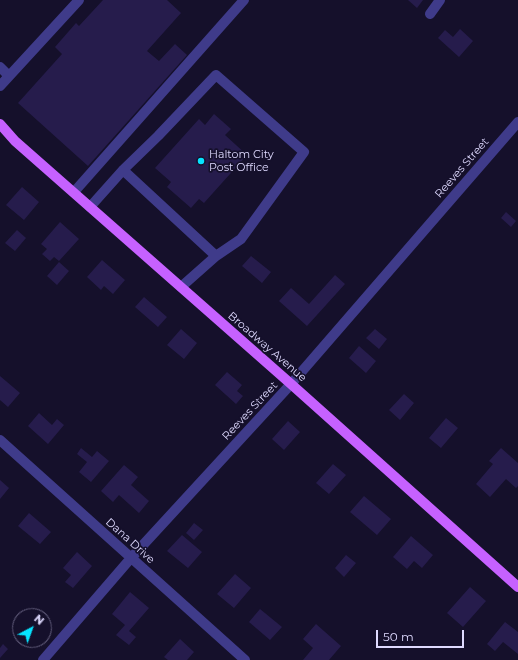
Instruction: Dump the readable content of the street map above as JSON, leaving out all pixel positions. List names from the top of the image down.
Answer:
{
  "streets": {
    "main road": ["Broadway Avenue"],
    "street": ["Reeves Street", "Dana Drive"]
  },
  "crossings": [
    ["Reeves Street", "Broadway Avenue"],
    ["Reeves Street", "Dana Drive"]
  ],
  "places": ["Haltom City Post Office"],
  "scale_bar": "50 m",
  "north": "top right"
}
